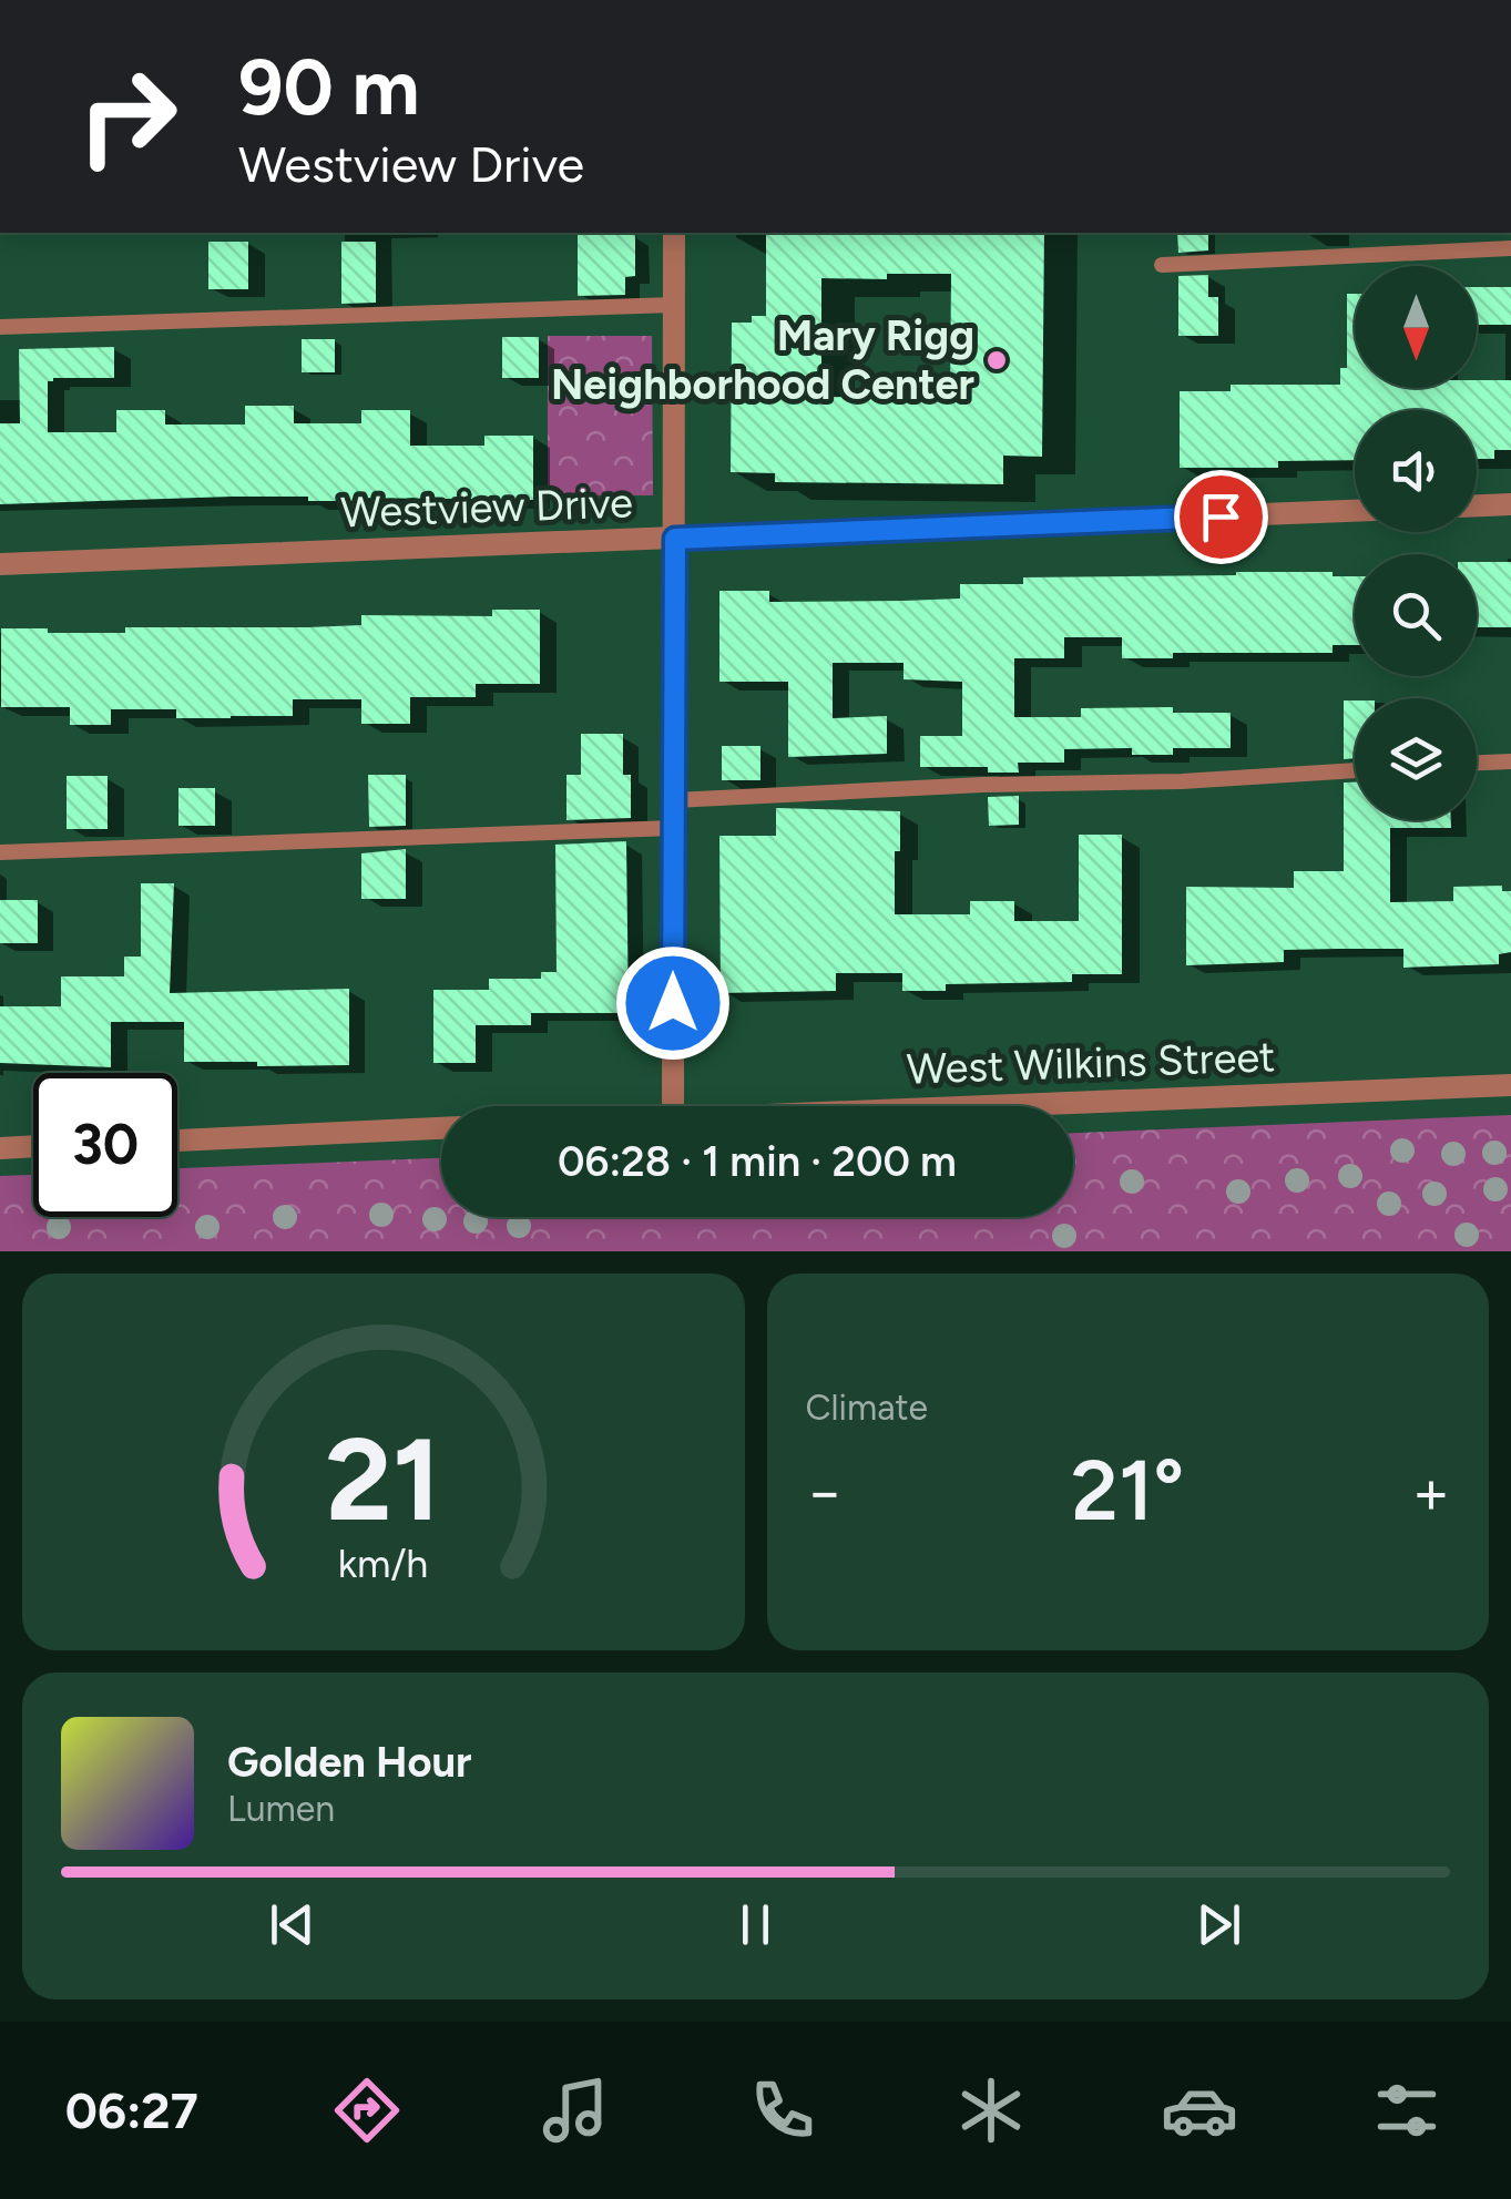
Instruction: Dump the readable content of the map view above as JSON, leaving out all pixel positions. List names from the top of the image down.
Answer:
{
  "streets": {
    "street": ["Westview Drive", "West Wilkins Street"]
  },
  "places": ["Mary Rigg Neighborhood Center"],
  "north": "bottom",
  "page": {
    "turn": ["90 m", "Westview Drive"],
    "limit": "30",
    "trip": "06:28 · 1 min · 200 m",
    "tile": "Climate",
    "heat": ["−", "21°", "+"],
    "song": ["Golden Hour", "Lumen"],
    "tabs": "06:27",
    "gauge": ["21", "km/h"]
  }
}
